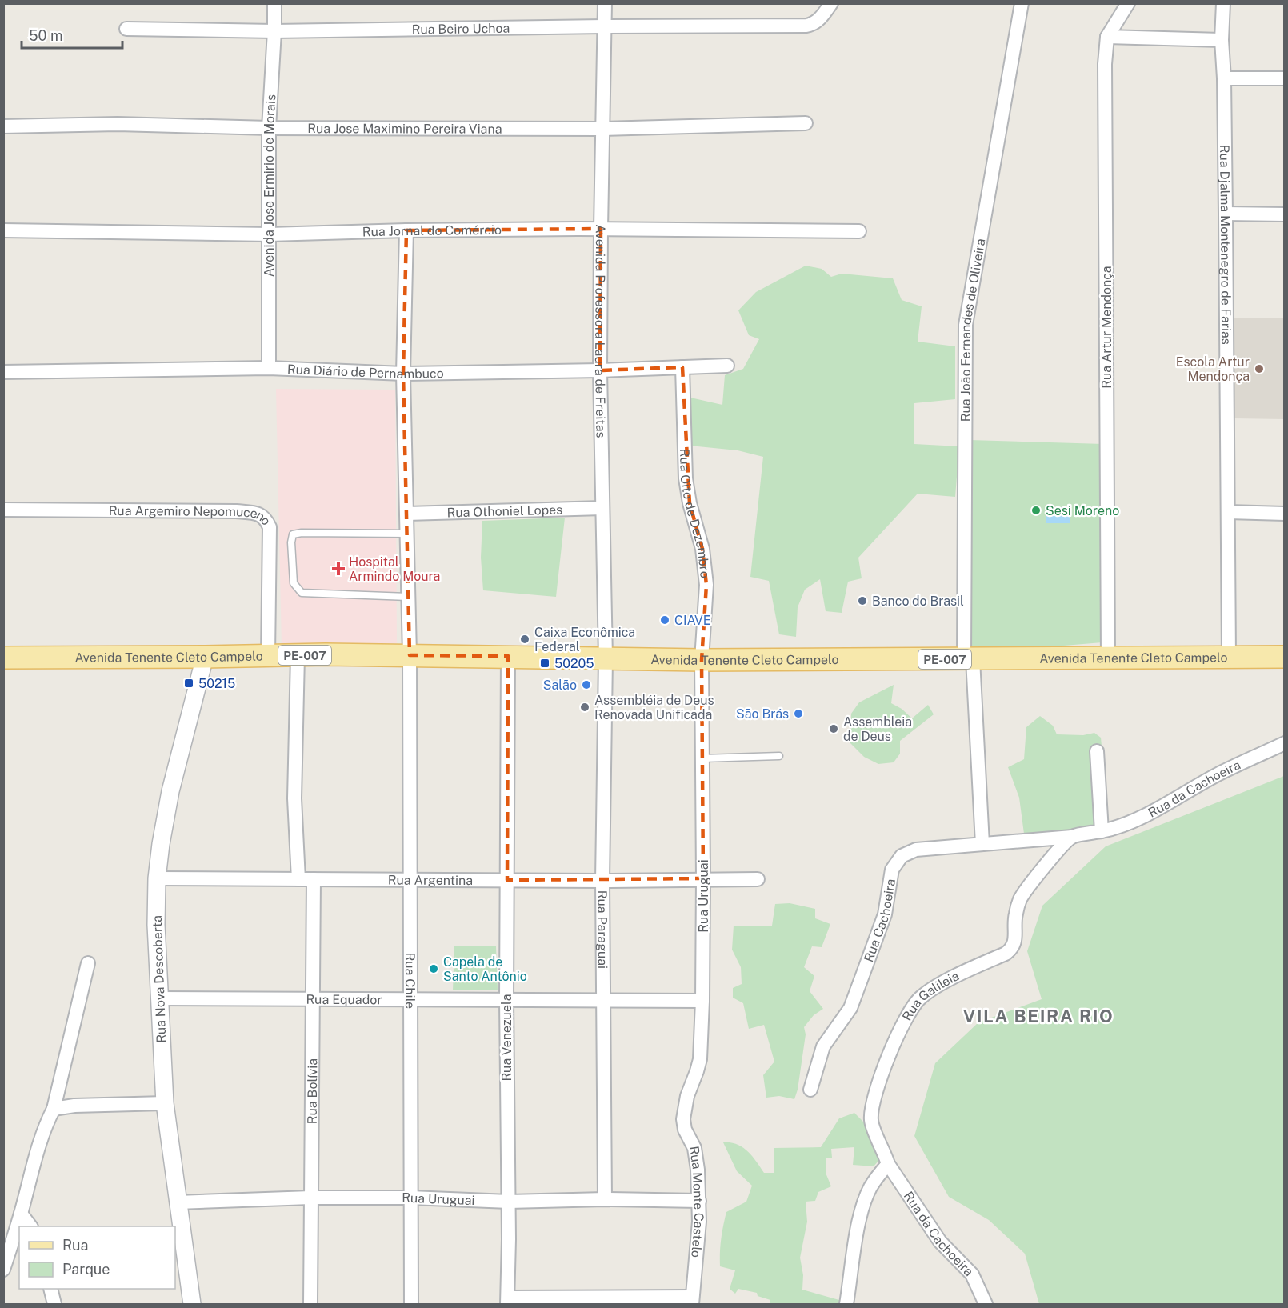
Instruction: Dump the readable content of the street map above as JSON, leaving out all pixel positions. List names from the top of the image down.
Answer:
{
  "streets": {
    "main road": ["PE-007", "Avenida Tenente Cleto Campelo"],
    "street": [
      "Rua Beiro Uchoa",
      "Rua Jose Maximino Pereira Viana",
      "Avenida Jose Ermirio de Morais",
      "Rua Jornal do Comércio",
      "Rua Djalma Montenegro de Farias",
      "Rua Artur Mendonça",
      "Rua João Fernandes de Oliveira",
      "Avenida Professora Laura de Freitas",
      "Rua Diário de Pernambuco",
      "Rua Othoniel Lopes",
      "Rua Oito de Dezembro",
      "Rua Argemiro Nepomuceno",
      "Rua da Cachoeira",
      "Rua Argentina",
      "Rua Uruguai",
      "Rua Cachoeira",
      "Rua Paraguai",
      "Rua Nova Descoberta",
      "Rua Chile",
      "Rua Galileia",
      "Rua Equador",
      "Rua Venezuela",
      "Rua Bolívia",
      "Rua Monte Castelo"
    ]
  },
  "crossings": [
    ["Rua Beiro Uchoa", "Avenida Jose Ermirio de Morais"],
    ["Rua Beiro Uchoa", "Avenida Professora Laura de Freitas"],
    ["Rua Jose Maximino Pereira Viana", "Avenida Jose Ermirio de Morais"],
    ["Rua Jose Maximino Pereira Viana", "Avenida Professora Laura de Freitas"],
    ["Avenida Jose Ermirio de Morais", "Rua Jornal do Comércio"],
    ["Avenida Jose Ermirio de Morais", "Rua Diário de Pernambuco"],
    ["Rua Jornal do Comércio", "Avenida Professora Laura de Freitas"],
    ["Rua Jornal do Comércio", "Rua Chile"],
    ["Rua Djalma Montenegro de Farias", "Avenida Tenente Cleto Campelo"],
    ["Rua Artur Mendonça", "Avenida Tenente Cleto Campelo"],
    ["Rua João Fernandes de Oliveira", "Avenida Tenente Cleto Campelo"],
    ["Rua João Fernandes de Oliveira", "Rua Cachoeira"],
    ["Avenida Professora Laura de Freitas", "Rua Diário de Pernambuco"],
    ["Avenida Professora Laura de Freitas", "Rua Othoniel Lopes"],
    ["Avenida Professora Laura de Freitas", "Avenida Tenente Cleto Campelo"],
    ["Avenida Professora Laura de Freitas", "Rua Paraguai"],
    ["Rua Diário de Pernambuco", "Rua Oito de Dezembro"],
    ["Rua Diário de Pernambuco", "Rua Chile"],
    ["Rua Othoniel Lopes", "Rua Chile"],
    ["Rua Oito de Dezembro", "Avenida Tenente Cleto Campelo"],
    ["Rua Oito de Dezembro", "Rua Uruguai"],
    ["Rua Argemiro Nepomuceno", "Avenida Tenente Cleto Campelo"],
    ["Avenida Tenente Cleto Campelo", "Rua Uruguai"],
    ["Avenida Tenente Cleto Campelo", "Rua Paraguai"],
    ["Avenida Tenente Cleto Campelo", "Rua Nova Descoberta"],
    ["Avenida Tenente Cleto Campelo", "Rua Chile"],
    ["Avenida Tenente Cleto Campelo", "Rua Venezuela"],
    ["Rua da Cachoeira", "Rua Galileia"],
    ["Rua Argentina", "Rua Uruguai"],
    ["Rua Argentina", "Rua Paraguai"],
    ["Rua Argentina", "Rua Nova Descoberta"],
    ["Rua Argentina", "Rua Chile"],
    ["Rua Argentina", "Rua Venezuela"],
    ["Rua Argentina", "Rua Bolívia"],
    ["Rua Uruguai", "Rua Paraguai"],
    ["Rua Uruguai", "Rua Nova Descoberta"],
    ["Rua Uruguai", "Rua Chile"],
    ["Rua Uruguai", "Rua Equador"],
    ["Rua Uruguai", "Rua Venezuela"],
    ["Rua Uruguai", "Rua Bolívia"],
    ["Rua Uruguai", "Rua Monte Castelo"],
    ["Rua Cachoeira", "Rua Galileia"],
    ["Rua Paraguai", "Rua Equador"],
    ["Rua Nova Descoberta", "Rua Equador"],
    ["Rua Chile", "Rua Equador"],
    ["Rua Equador", "Rua Venezuela"],
    ["Rua Equador", "Rua Bolívia"]
  ],
  "districts": ["VILA BEIRA RIO"],
  "places": {
    "other": [
      "Escola Artur Mendonça",
      "Sesi Moreno",
      "Banco do Brasil",
      "CIAVE",
      "Caixa Econômica Federal",
      "Salão",
      "Assembléia de Deus Renovada Unificada",
      "São Brás",
      "Assembleia de Deus",
      "Capela de Santo Antônio"
    ],
    "health": ["Hospital Armindo Moura"],
    "transit": ["50205", "50215"]
  },
  "legend": ["Rua", "Parque"],
  "scale_bar": "50 m"
}
